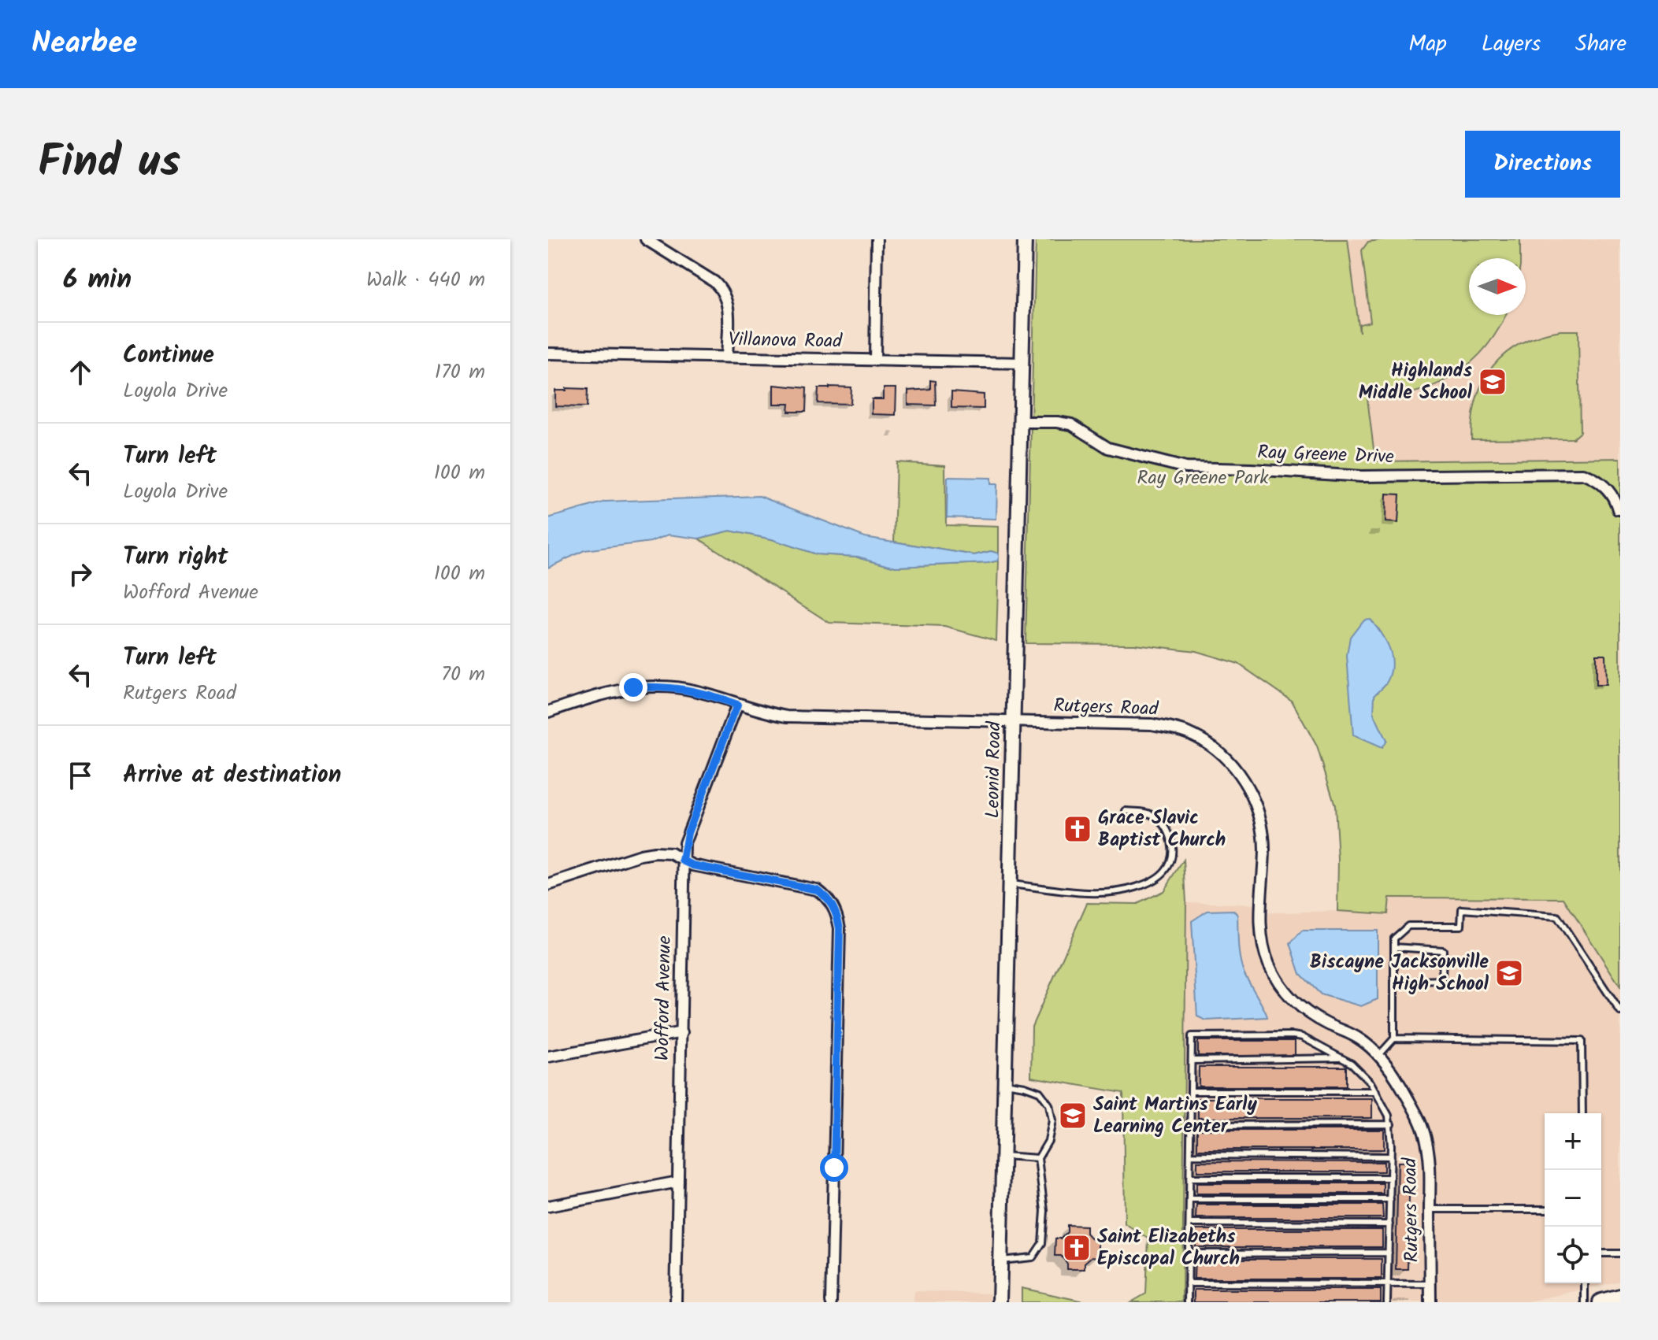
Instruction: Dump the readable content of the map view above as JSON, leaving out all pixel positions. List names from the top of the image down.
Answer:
{
  "streets": {
    "street": [
      "Villanova Road",
      "Ray Greene Drive",
      "Rutgers Road",
      "Leonid Road",
      "Wofford Avenue"
    ]
  },
  "crossings": [
    ["Villanova Road", "Leonid Road"],
    ["Ray Greene Drive", "Leonid Road"],
    ["Rutgers Road", "Leonid Road"],
    ["Rutgers Road", "Wofford Avenue"]
  ],
  "parks": ["Ray Greene Park"],
  "places": {
    "school or university": ["Highlands Middle School", "Biscayne Jacksonville High School", "Saint Martins Early Learning Center"],
    "church": ["Grace Slavic Baptist Church", "Saint Elizabeths Episcopal Church"]
  },
  "north": "right",
  "page": {
    "header": "Nearbee",
    "nav": ["Map", "Layers", "Share"],
    "title": "Find us",
    "buttons": "Directions",
    "heading": ["6 min", "Walk · 440 m"],
    "list": [
      ["Continue", "Loyola Drive", "170 m"],
      ["Turn left", "Loyola Drive", "100 m"],
      ["Turn right", "Wofford Avenue", "100 m"],
      ["Turn left", "Rutgers Road", "70 m"],
      "Arrive at destination"
    ],
    "map_buttons": ["+", "−"]
  }
}
